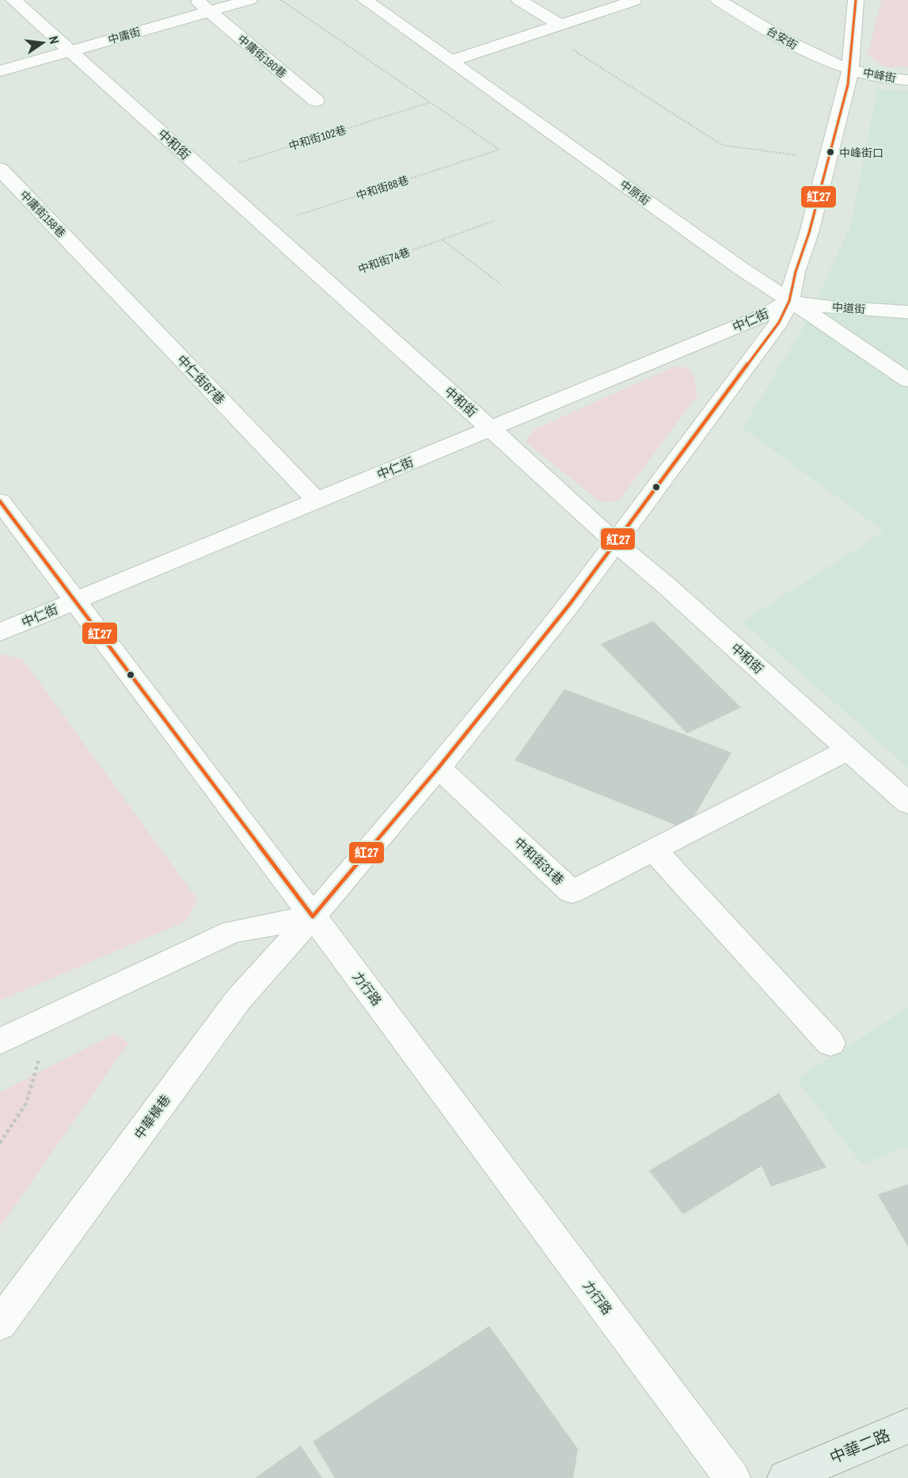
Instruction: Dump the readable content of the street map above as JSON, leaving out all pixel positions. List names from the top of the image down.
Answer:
{
  "streets": {
    "main road": ["中華二路"],
    "street": [
      "中庸街",
      "台安街",
      "中庸街180巷",
      "中峰街",
      "中和街",
      "中原街",
      "中庸街158巷",
      "中道街",
      "中仁街",
      "中仁街67巷",
      "中和街31巷",
      "力行路",
      "中華橫巷"
    ],
    "path": ["中和街102巷", "中和街88巷", "中和街74巷"]
  },
  "crossings": [
    ["中庸街", "中庸街180巷"],
    ["中庸街", "中和街"],
    ["台安街", "中峰街"],
    ["台安街", "中華橫巷"],
    ["中峰街", "中華橫巷"],
    ["中和街102巷", "中和街"],
    ["中和街102巷", "中和街88巷"],
    ["中和街", "中和街88巷"],
    ["中和街", "中和街74巷"],
    ["中和街", "中仁街"],
    ["中和街", "中和街31巷"],
    ["中和街", "中華橫巷"],
    ["中原街", "中道街"],
    ["中原街", "中仁街"],
    ["中原街", "中華橫巷"],
    ["中庸街158巷", "中仁街67巷"],
    ["中道街", "中仁街"],
    ["中道街", "中華橫巷"],
    ["中仁街", "中仁街67巷"],
    ["中仁街", "力行路"],
    ["中仁街", "中華橫巷"],
    ["中和街31巷", "中華橫巷"],
    ["力行路", "中華橫巷"]
  ],
  "places": ["中峰街口"],
  "lines": ["transit line 紅27"],
  "north": "right"
}
